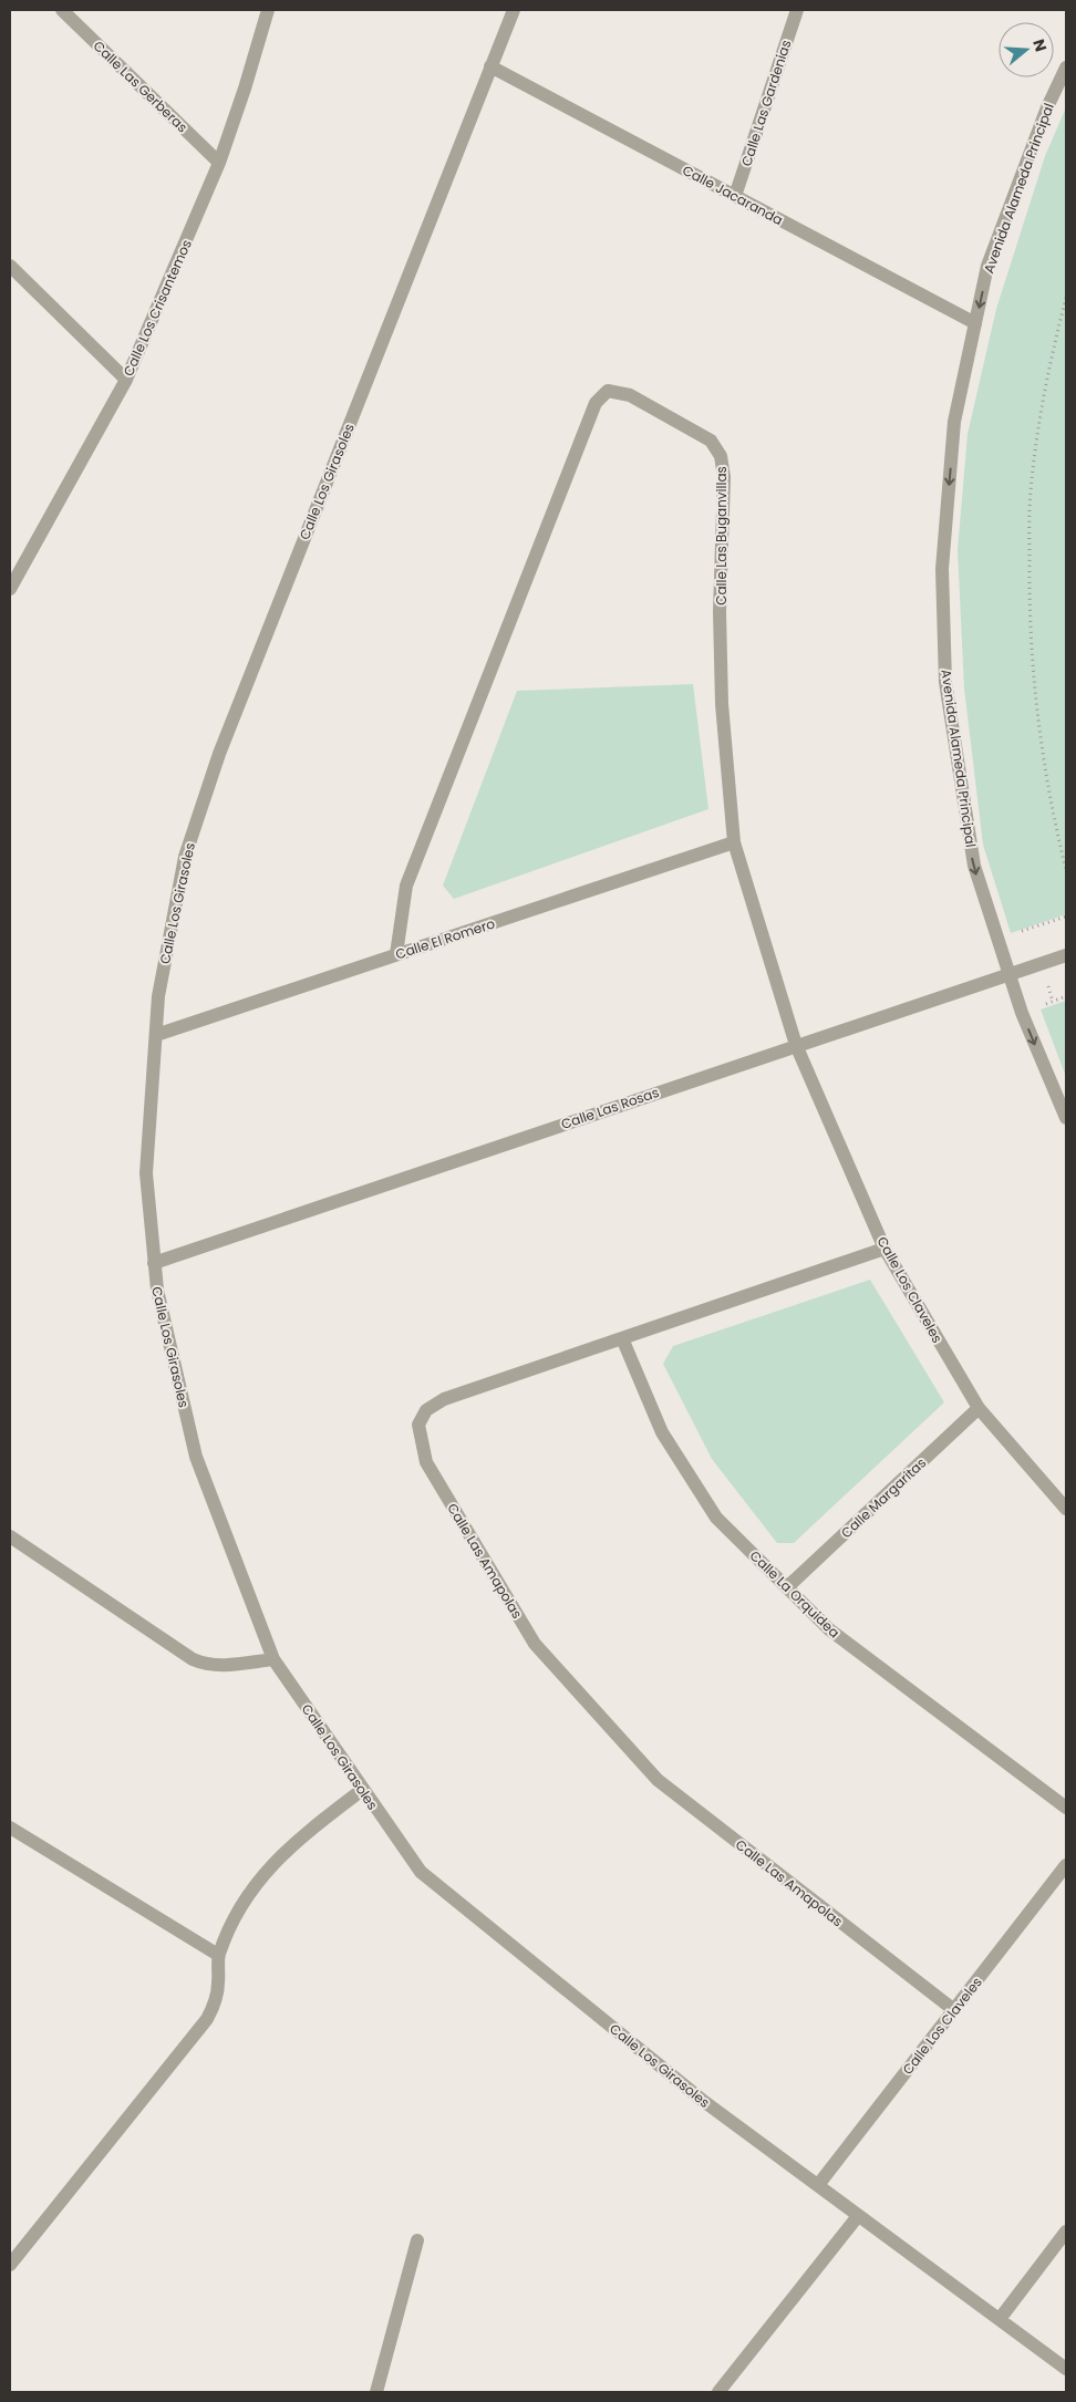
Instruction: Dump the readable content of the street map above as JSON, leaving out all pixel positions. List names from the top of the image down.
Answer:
{
  "streets": {
    "street": [
      "Calle Las Gerberas",
      "Calle Las Gardenias",
      "Avenida Alameda Principal",
      "Calle Jacaranda",
      "Calle Los Crisantemos",
      "Calle Los Girasoles",
      "Calle Las Buganvillas",
      "Calle El Romero",
      "Calle Las Rosas",
      "Calle Los Claveles",
      "Calle Margaritas",
      "Calle Las Amapolas",
      "Calle La Orquidea"
    ]
  },
  "crossings": [
    ["Calle Las Gerberas", "Calle Los Crisantemos"],
    ["Calle Las Gardenias", "Calle Jacaranda"],
    ["Avenida Alameda Principal", "Calle Jacaranda"],
    ["Avenida Alameda Principal", "Calle Las Rosas"],
    ["Calle Jacaranda", "Calle Los Girasoles"],
    ["Calle Los Girasoles", "Calle El Romero"],
    ["Calle Los Girasoles", "Calle Las Rosas"],
    ["Calle Los Girasoles", "Calle Los Claveles"],
    ["Calle Las Buganvillas", "Calle El Romero"],
    ["Calle Las Buganvillas", "Calle Las Rosas"],
    ["Calle Las Buganvillas", "Calle Los Claveles"],
    ["Calle Las Rosas", "Calle Los Claveles"],
    ["Calle Los Claveles", "Calle Margaritas"],
    ["Calle Los Claveles", "Calle Las Amapolas"],
    ["Calle Margaritas", "Calle La Orquidea"],
    ["Calle Las Amapolas", "Calle La Orquidea"]
  ],
  "one_way": ["Avenida Alameda Principal"],
  "north": "right"
}
